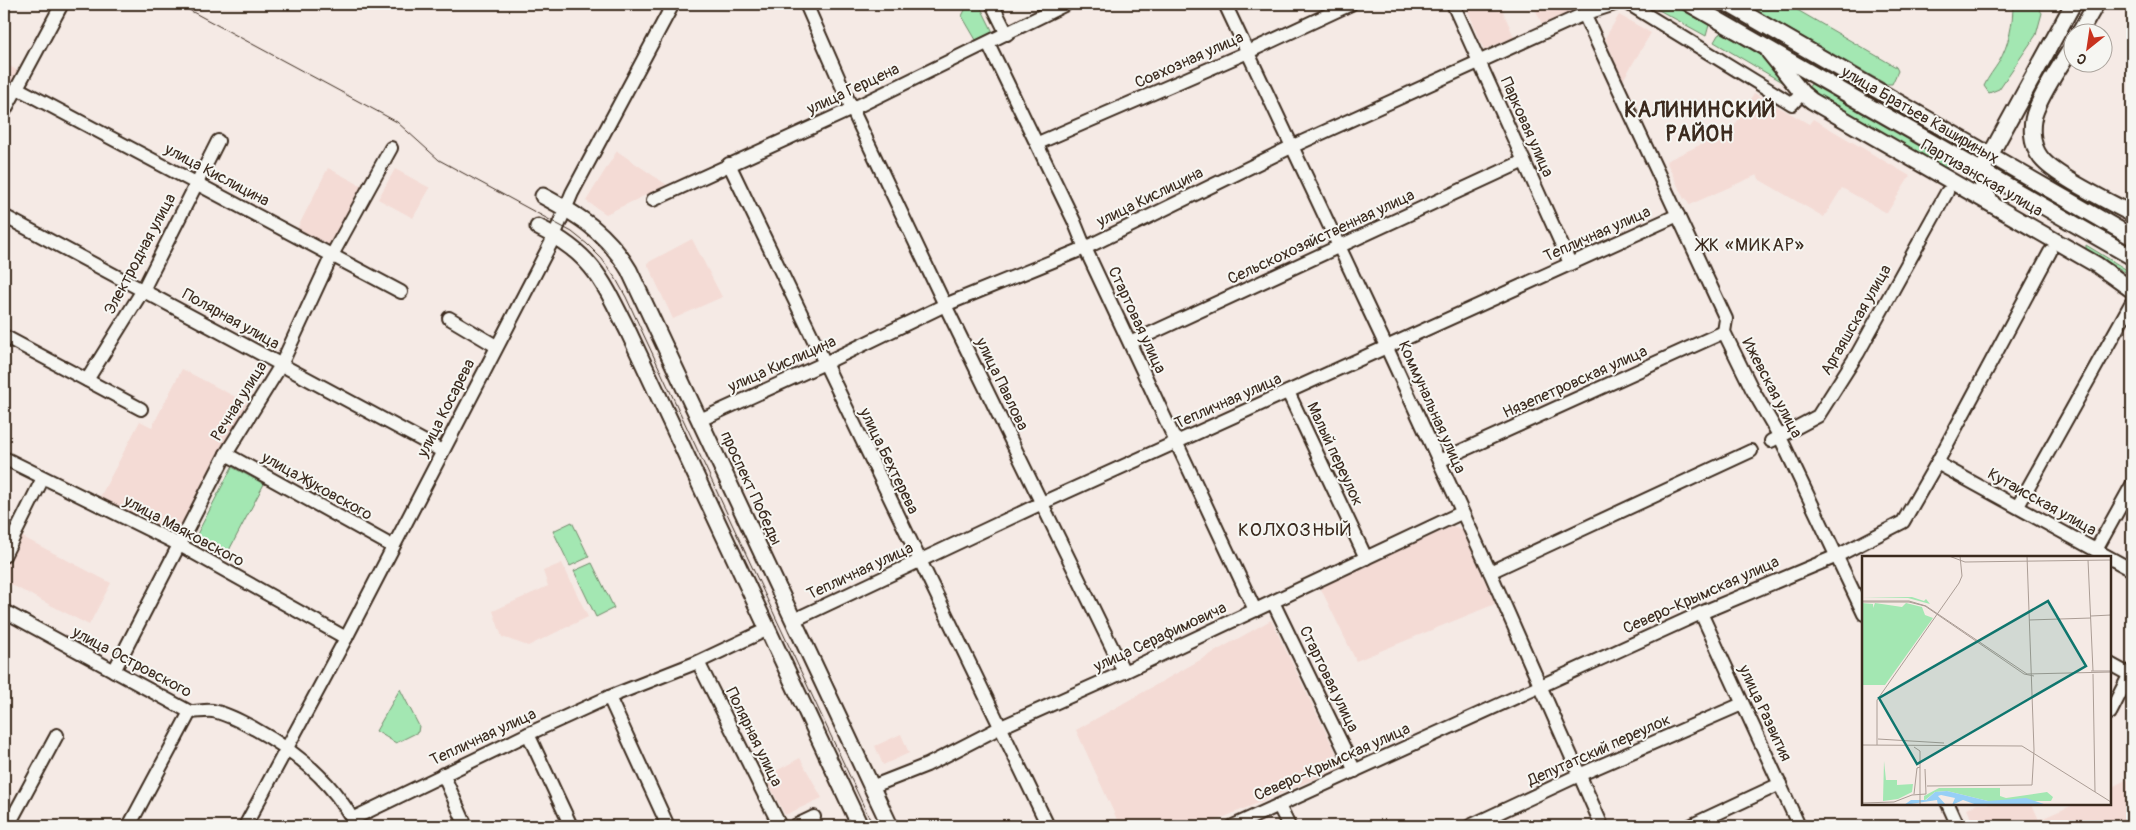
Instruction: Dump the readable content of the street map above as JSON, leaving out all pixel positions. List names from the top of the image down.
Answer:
{
  "streets": {
    "main road": ["улица Братьев Кашириных", "Партизанская улица", "проспект Победы"],
    "street": [
      "Совхозная улица",
      "улица Герцена",
      "Парковая улица",
      "улица Кислицина",
      "Тепличная улица",
      "Сельскохозяйственная улица",
      "Электродная улица",
      "Полярная улица",
      "Стартовая улица",
      "Аргаяшская улица",
      "Нязепетровская улица",
      "улица Павлова",
      "Ижевская улица",
      "Речная улица",
      "Коммунальная улица",
      "улица Косарева",
      "Малый переулок",
      "улица Бехтерева",
      "улица Жуковского",
      "Кутаисская улица",
      "улица Маяковского",
      "Северо-Крымская улица",
      "улица Серафимовича",
      "улица Островского",
      "улица Развития",
      "Депутатский переулок"
    ]
  },
  "crossings": [
    ["Совхозная улица", "Стартовая улица"],
    ["Совхозная улица", "Коммунальная улица"],
    ["улица Герцена", "Стартовая улица"],
    ["улица Герцена", "улица Павлова"],
    ["улица Герцена", "улица Бехтерева"],
    ["Парковая улица", "улица Кислицина"],
    ["Парковая улица", "Тепличная улица"],
    ["Парковая улица", "Сельскохозяйственная улица"],
    ["улица Кислицина", "Электродная улица"],
    ["улица Кислицина", "Стартовая улица"],
    ["улица Кислицина", "улица Павлова"],
    ["улица Кислицина", "Ижевская улица"],
    ["улица Кислицина", "Речная улица"],
    ["улица Кислицина", "Коммунальная улица"],
    ["улица Кислицина", "улица Бехтерева"],
    ["улица Кислицина", "проспект Победы"],
    ["Тепличная улица", "Полярная улица"],
    ["Тепличная улица", "Стартовая улица"],
    ["Тепличная улица", "улица Павлова"],
    ["Тепличная улица", "Ижевская улица"],
    ["Тепличная улица", "Коммунальная улица"],
    ["Тепличная улица", "Малый переулок"],
    ["Тепличная улица", "улица Бехтерева"],
    ["Тепличная улица", "проспект Победы"],
    ["Тепличная улица", "улица Островского"],
    ["Сельскохозяйственная улица", "Стартовая улица"],
    ["Сельскохозяйственная улица", "Коммунальная улица"],
    ["Электродная улица", "Полярная улица"],
    ["Полярная улица", "Речная улица"],
    ["Полярная улица", "улица Косарева"],
    ["Стартовая улица", "Северо-Крымская улица"],
    ["Стартовая улица", "улица Серафимовича"],
    ["Аргаяшская улица", "Ижевская улица"],
    ["Нязепетровская улица", "Ижевская улица"],
    ["Нязепетровская улица", "Коммунальная улица"],
    ["улица Павлова", "улица Серафимовича"],
    ["Ижевская улица", "Северо-Крымская улица"],
    ["Речная улица", "улица Жуковского"],
    ["Речная улица", "улица Маяковского"],
    ["Речная улица", "улица Островского"],
    ["Коммунальная улица", "Северо-Крымская улица"],
    ["Коммунальная улица", "улица Серафимовича"],
    ["Коммунальная улица", "Депутатский переулок"],
    ["улица Косарева", "улица Жуковского"],
    ["улица Косарева", "проспект Победы"],
    ["улица Косарева", "улица Маяковского"],
    ["улица Косарева", "улица Островского"],
    ["Малый переулок", "улица Серафимовича"],
    ["улица Бехтерева", "улица Серафимовича"],
    ["проспект Победы", "улица Серафимовича"],
    ["Кутаисская улица", "Северо-Крымская улица"],
    ["Северо-Крымская улица", "улица Развития"],
    ["улица Развития", "Депутатский переулок"]
  ],
  "districts": ["КАЛИНИНСКИЙ РАЙОН", "ЖК «МИКАР»", "КОЛХОЗНЫЙ"],
  "north": "bottom left"
}
